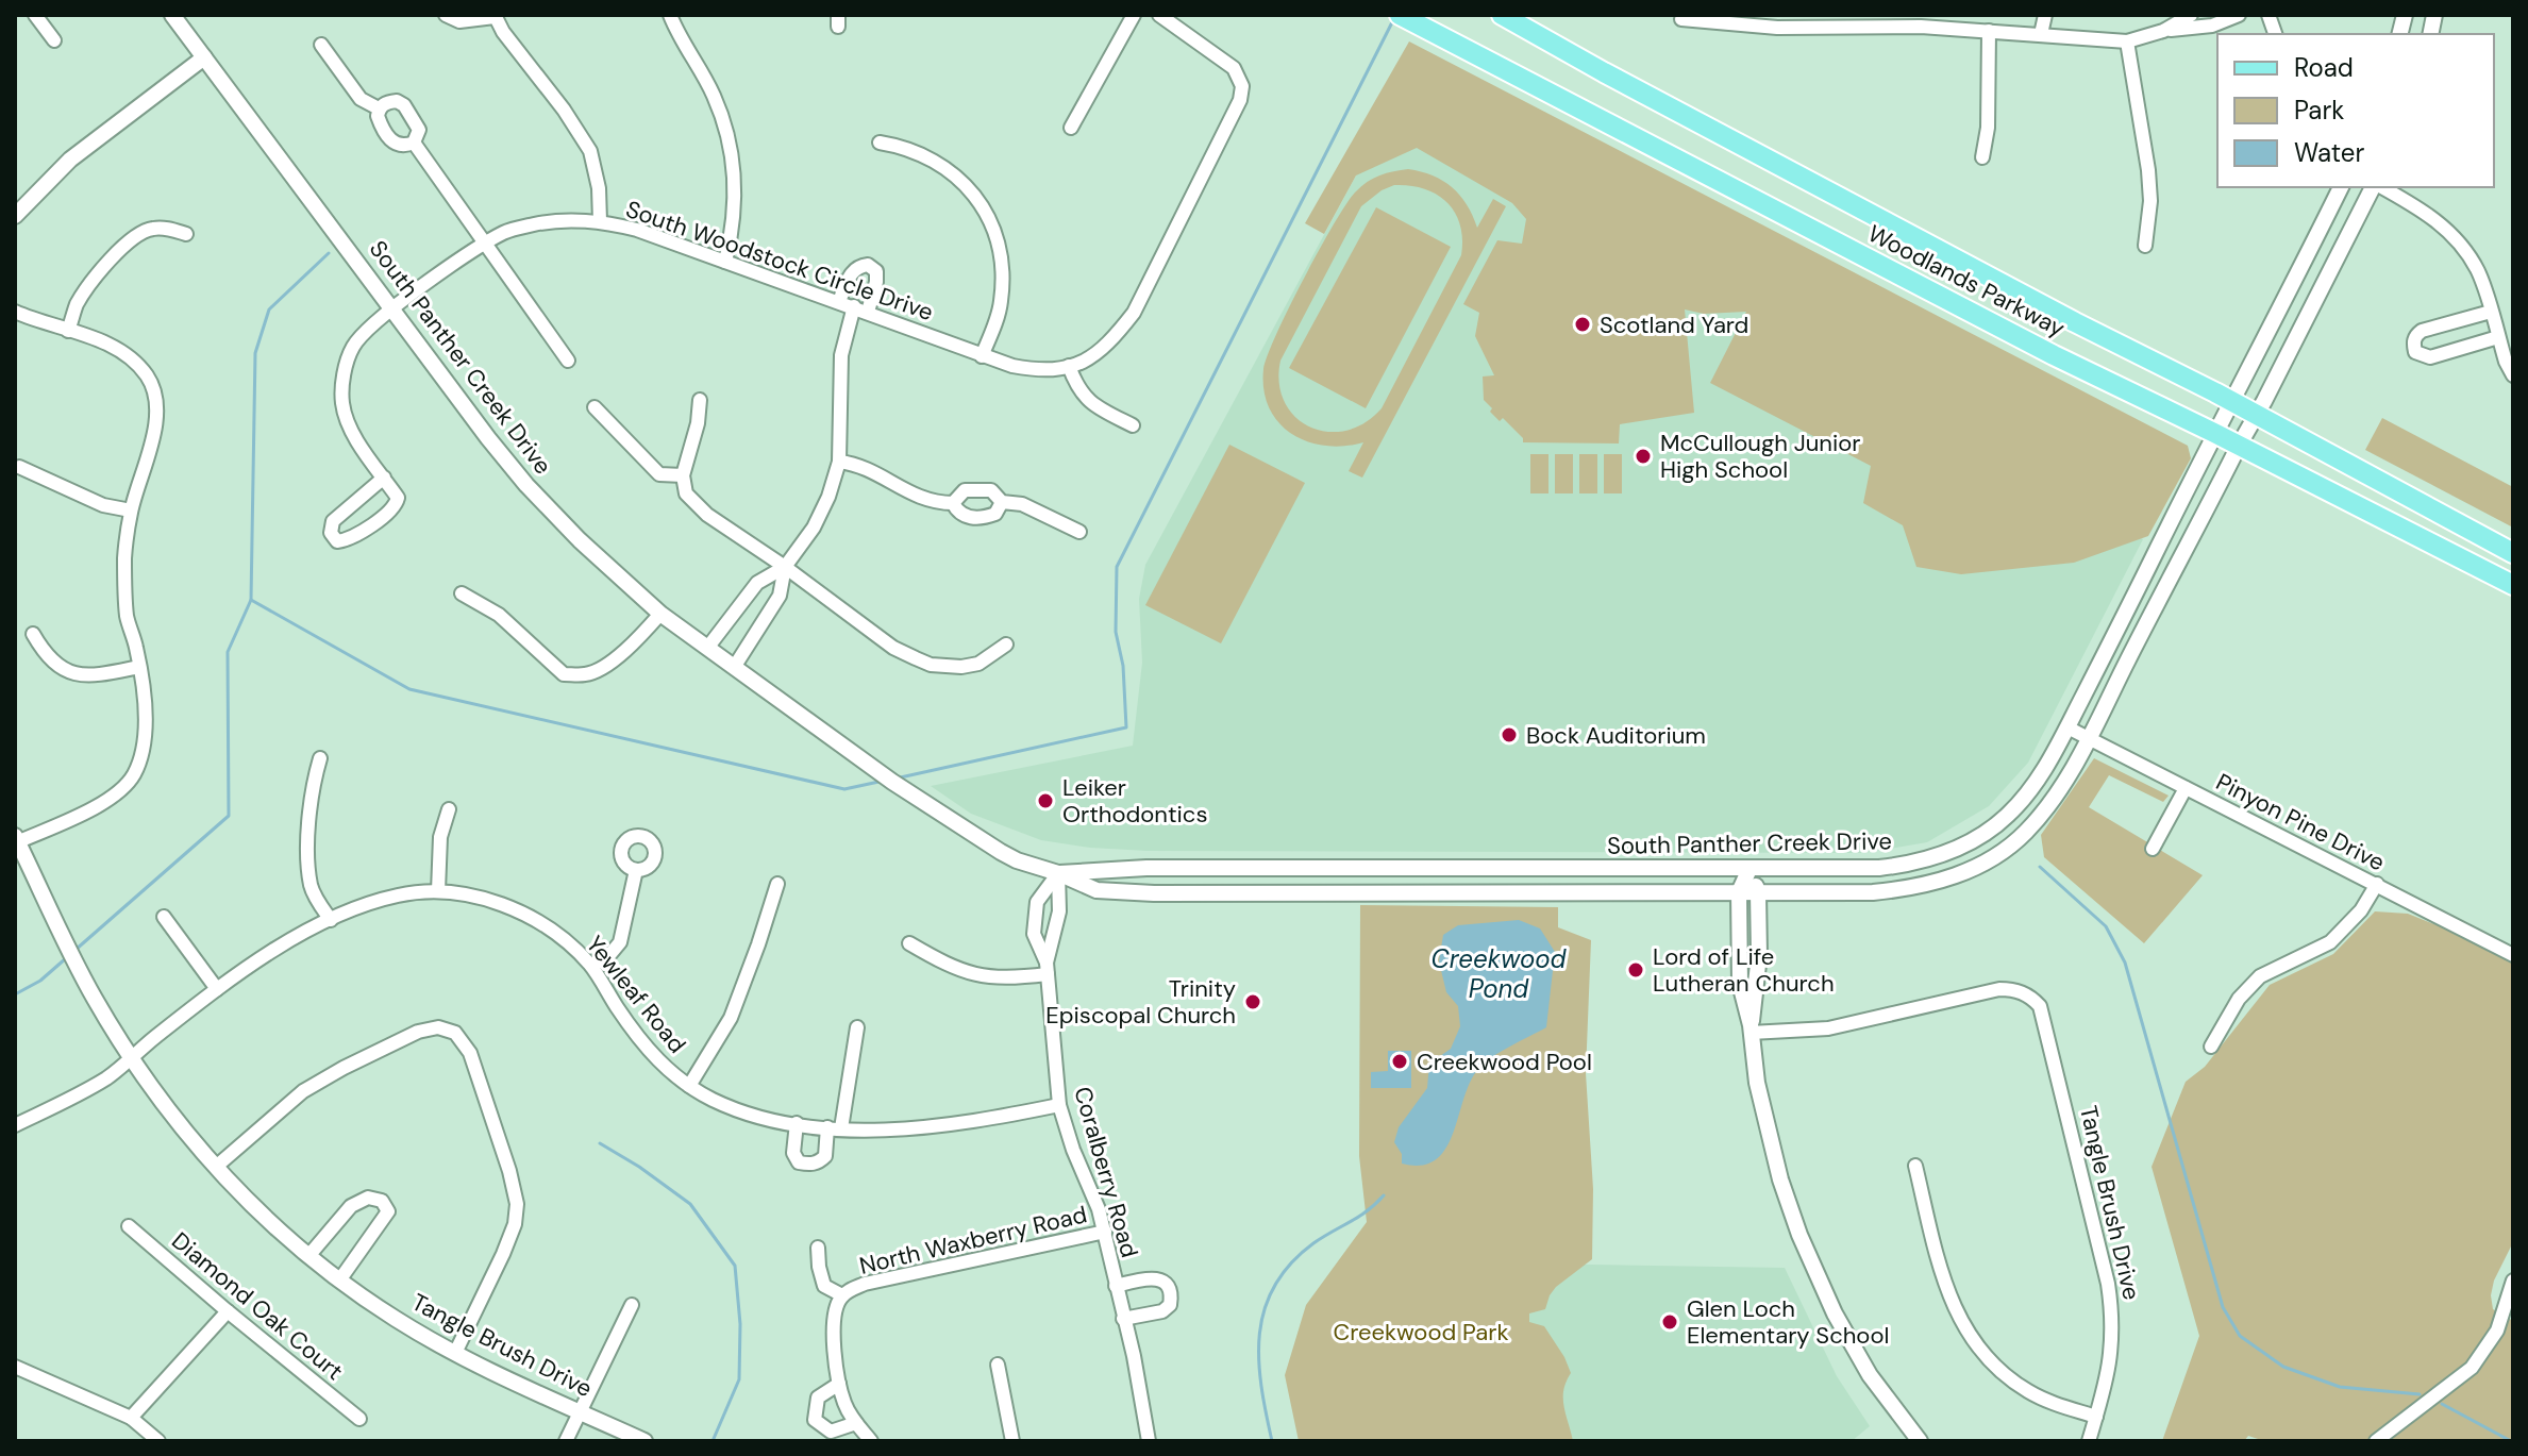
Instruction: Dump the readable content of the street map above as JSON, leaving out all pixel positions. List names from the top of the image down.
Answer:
{
  "streets": {
    "main road": ["Woodlands Parkway"],
    "street": [
      "South Woodstock Circle Drive",
      "South Panther Creek Drive",
      "Pinyon Pine Drive",
      "Yewleaf Road",
      "Coralberry Road",
      "Tangle Brush Drive",
      "North Waxberry Road",
      "Diamond Oak Court"
    ]
  },
  "crossings": [
    ["South Woodstock Circle Drive", "South Panther Creek Drive"],
    ["Woodlands Parkway", "South Panther Creek Drive"],
    ["South Panther Creek Drive", "Pinyon Pine Drive"],
    ["South Panther Creek Drive", "Coralberry Road"],
    ["Yewleaf Road", "Coralberry Road"],
    ["Yewleaf Road", "Tangle Brush Drive"],
    ["Coralberry Road", "North Waxberry Road"]
  ],
  "water": ["Creekwood Pond"],
  "parks": ["Creekwood Park"],
  "places": [
    "Scotland Yard",
    "McCullough Junior High School",
    "Bock Auditorium",
    "Leiker Orthodontics",
    "Lord of Life Lutheran Church",
    "Trinity Episcopal Church",
    "Creekwood Pool",
    "Glen Loch Elementary School"
  ],
  "legend": ["Road", "Park", "Water"]
}
